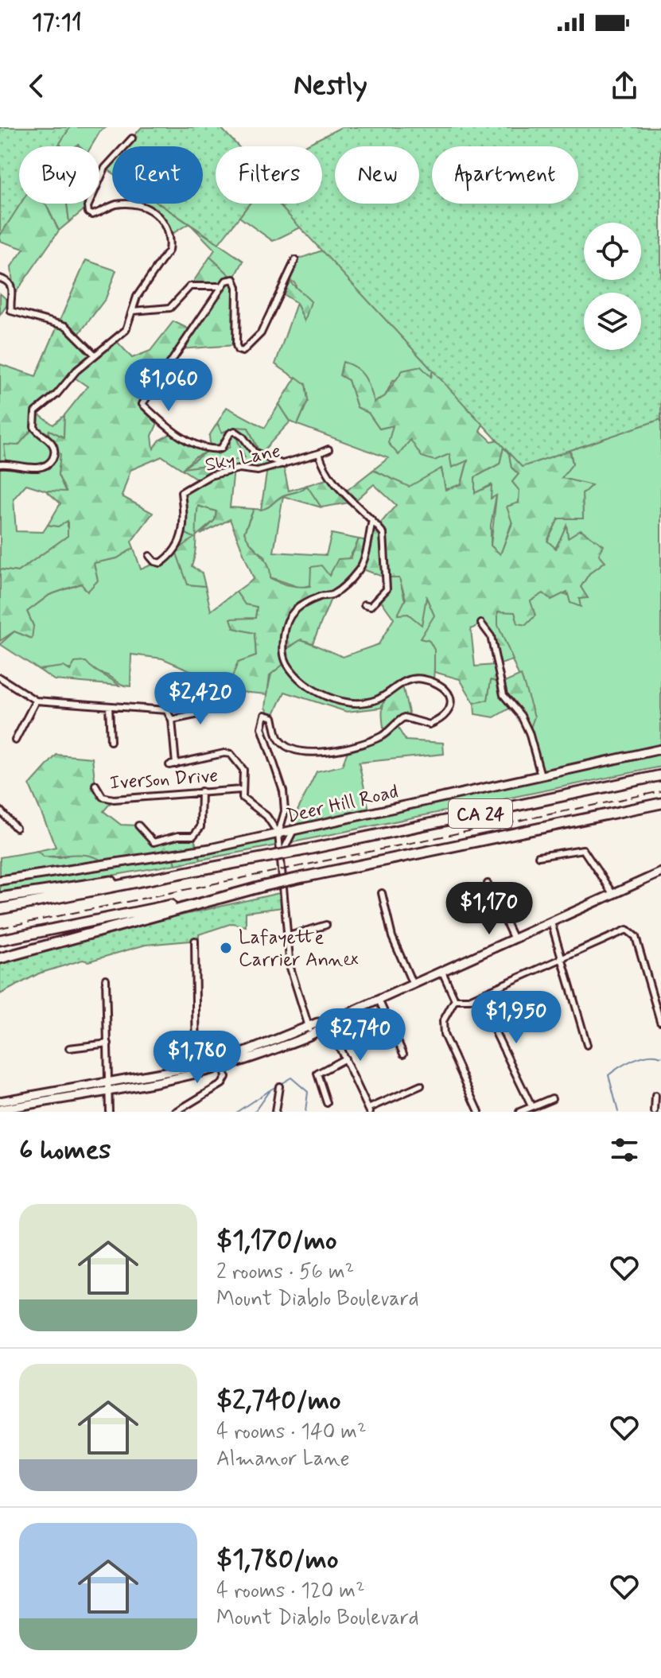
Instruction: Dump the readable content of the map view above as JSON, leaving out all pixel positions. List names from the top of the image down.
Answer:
{
  "streets": {
    "highway": ["CA 24"],
    "main road": ["Deer Hill Road"],
    "street": ["Sky Lane", "Iverson Drive"]
  },
  "places": ["Lafayette Carrier Annex"],
  "page": {
    "status": "17:11",
    "header": "Nestly",
    "chip": [
      "Buy",
      "Rent",
      "Filters",
      "New",
      "Apartment"
    ],
    "price": [
      "$1,060",
      "$2,420",
      "$1,170",
      "$1,950",
      "$2,740",
      "$1,780"
    ],
    "heading": "6 homes",
    "list": [
      {
        "name": "$1,170/mo",
        "note": "2 rooms · 56 m² · Mount Diablo Boulevard"
      },
      {
        "name": "$2,740/mo",
        "note": "4 rooms · 140 m² · Almanor Lane"
      },
      {
        "name": "$1,780/mo",
        "note": "4 rooms · 120 m² · Mount Diablo Boulevard"
      }
    ]
  }
}
